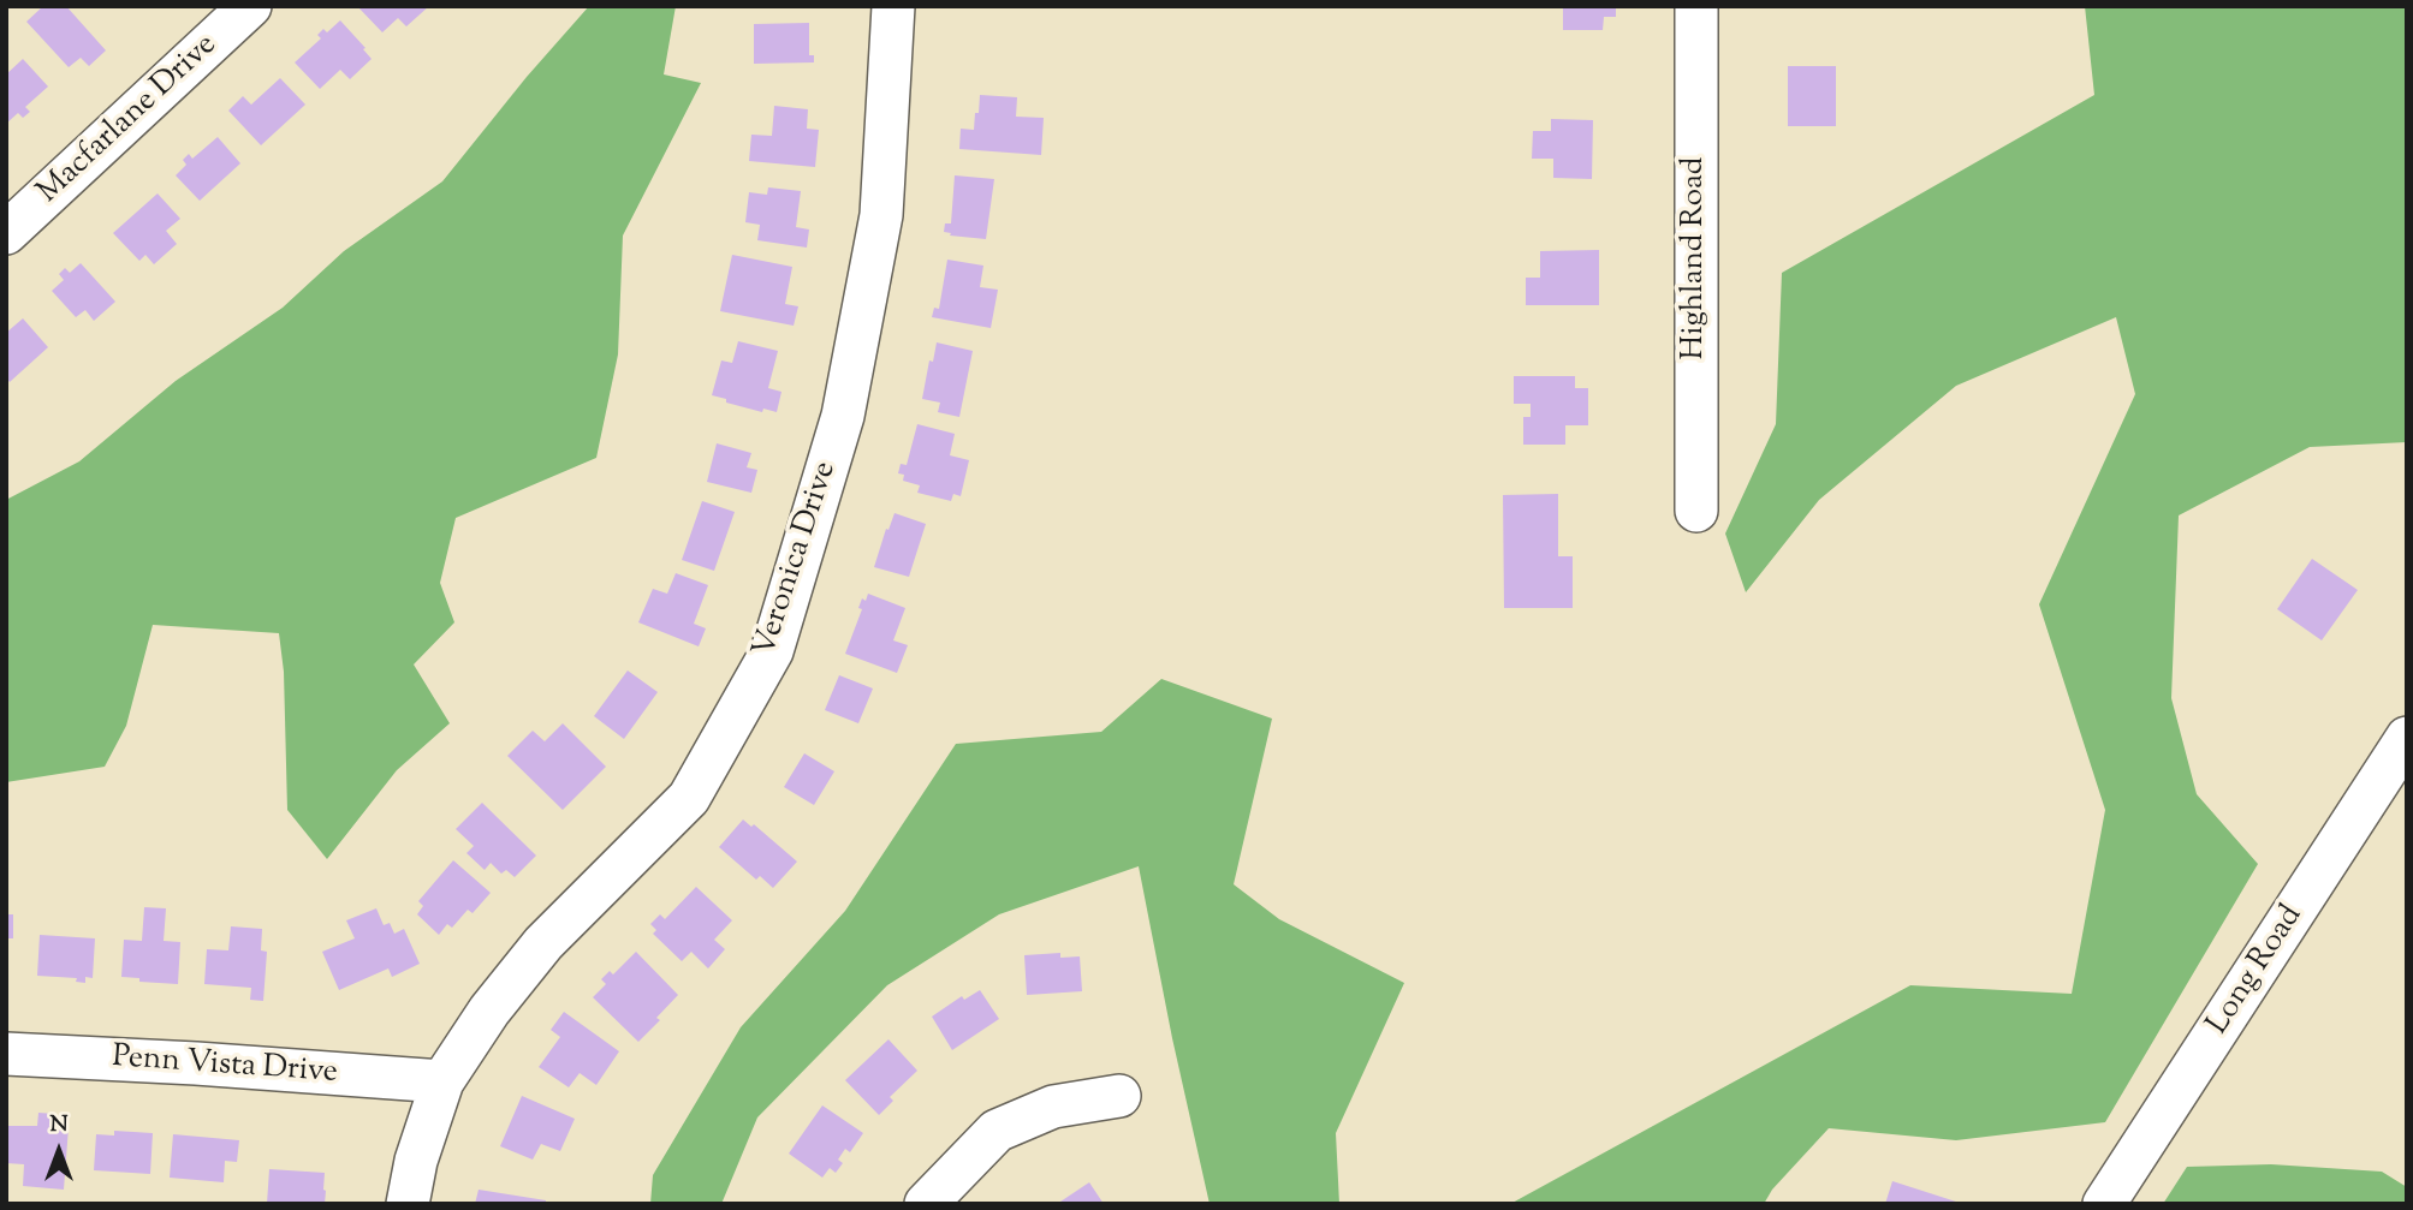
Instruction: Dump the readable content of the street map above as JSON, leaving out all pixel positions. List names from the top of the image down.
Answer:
{
  "streets": {
    "street": [
      "Macfarlane Drive",
      "Highland Road",
      "Veronica Drive",
      "Long Road",
      "Penn Vista Drive"
    ]
  },
  "crossings": [
    ["Veronica Drive", "Penn Vista Drive"]
  ],
  "north": "top"
}
